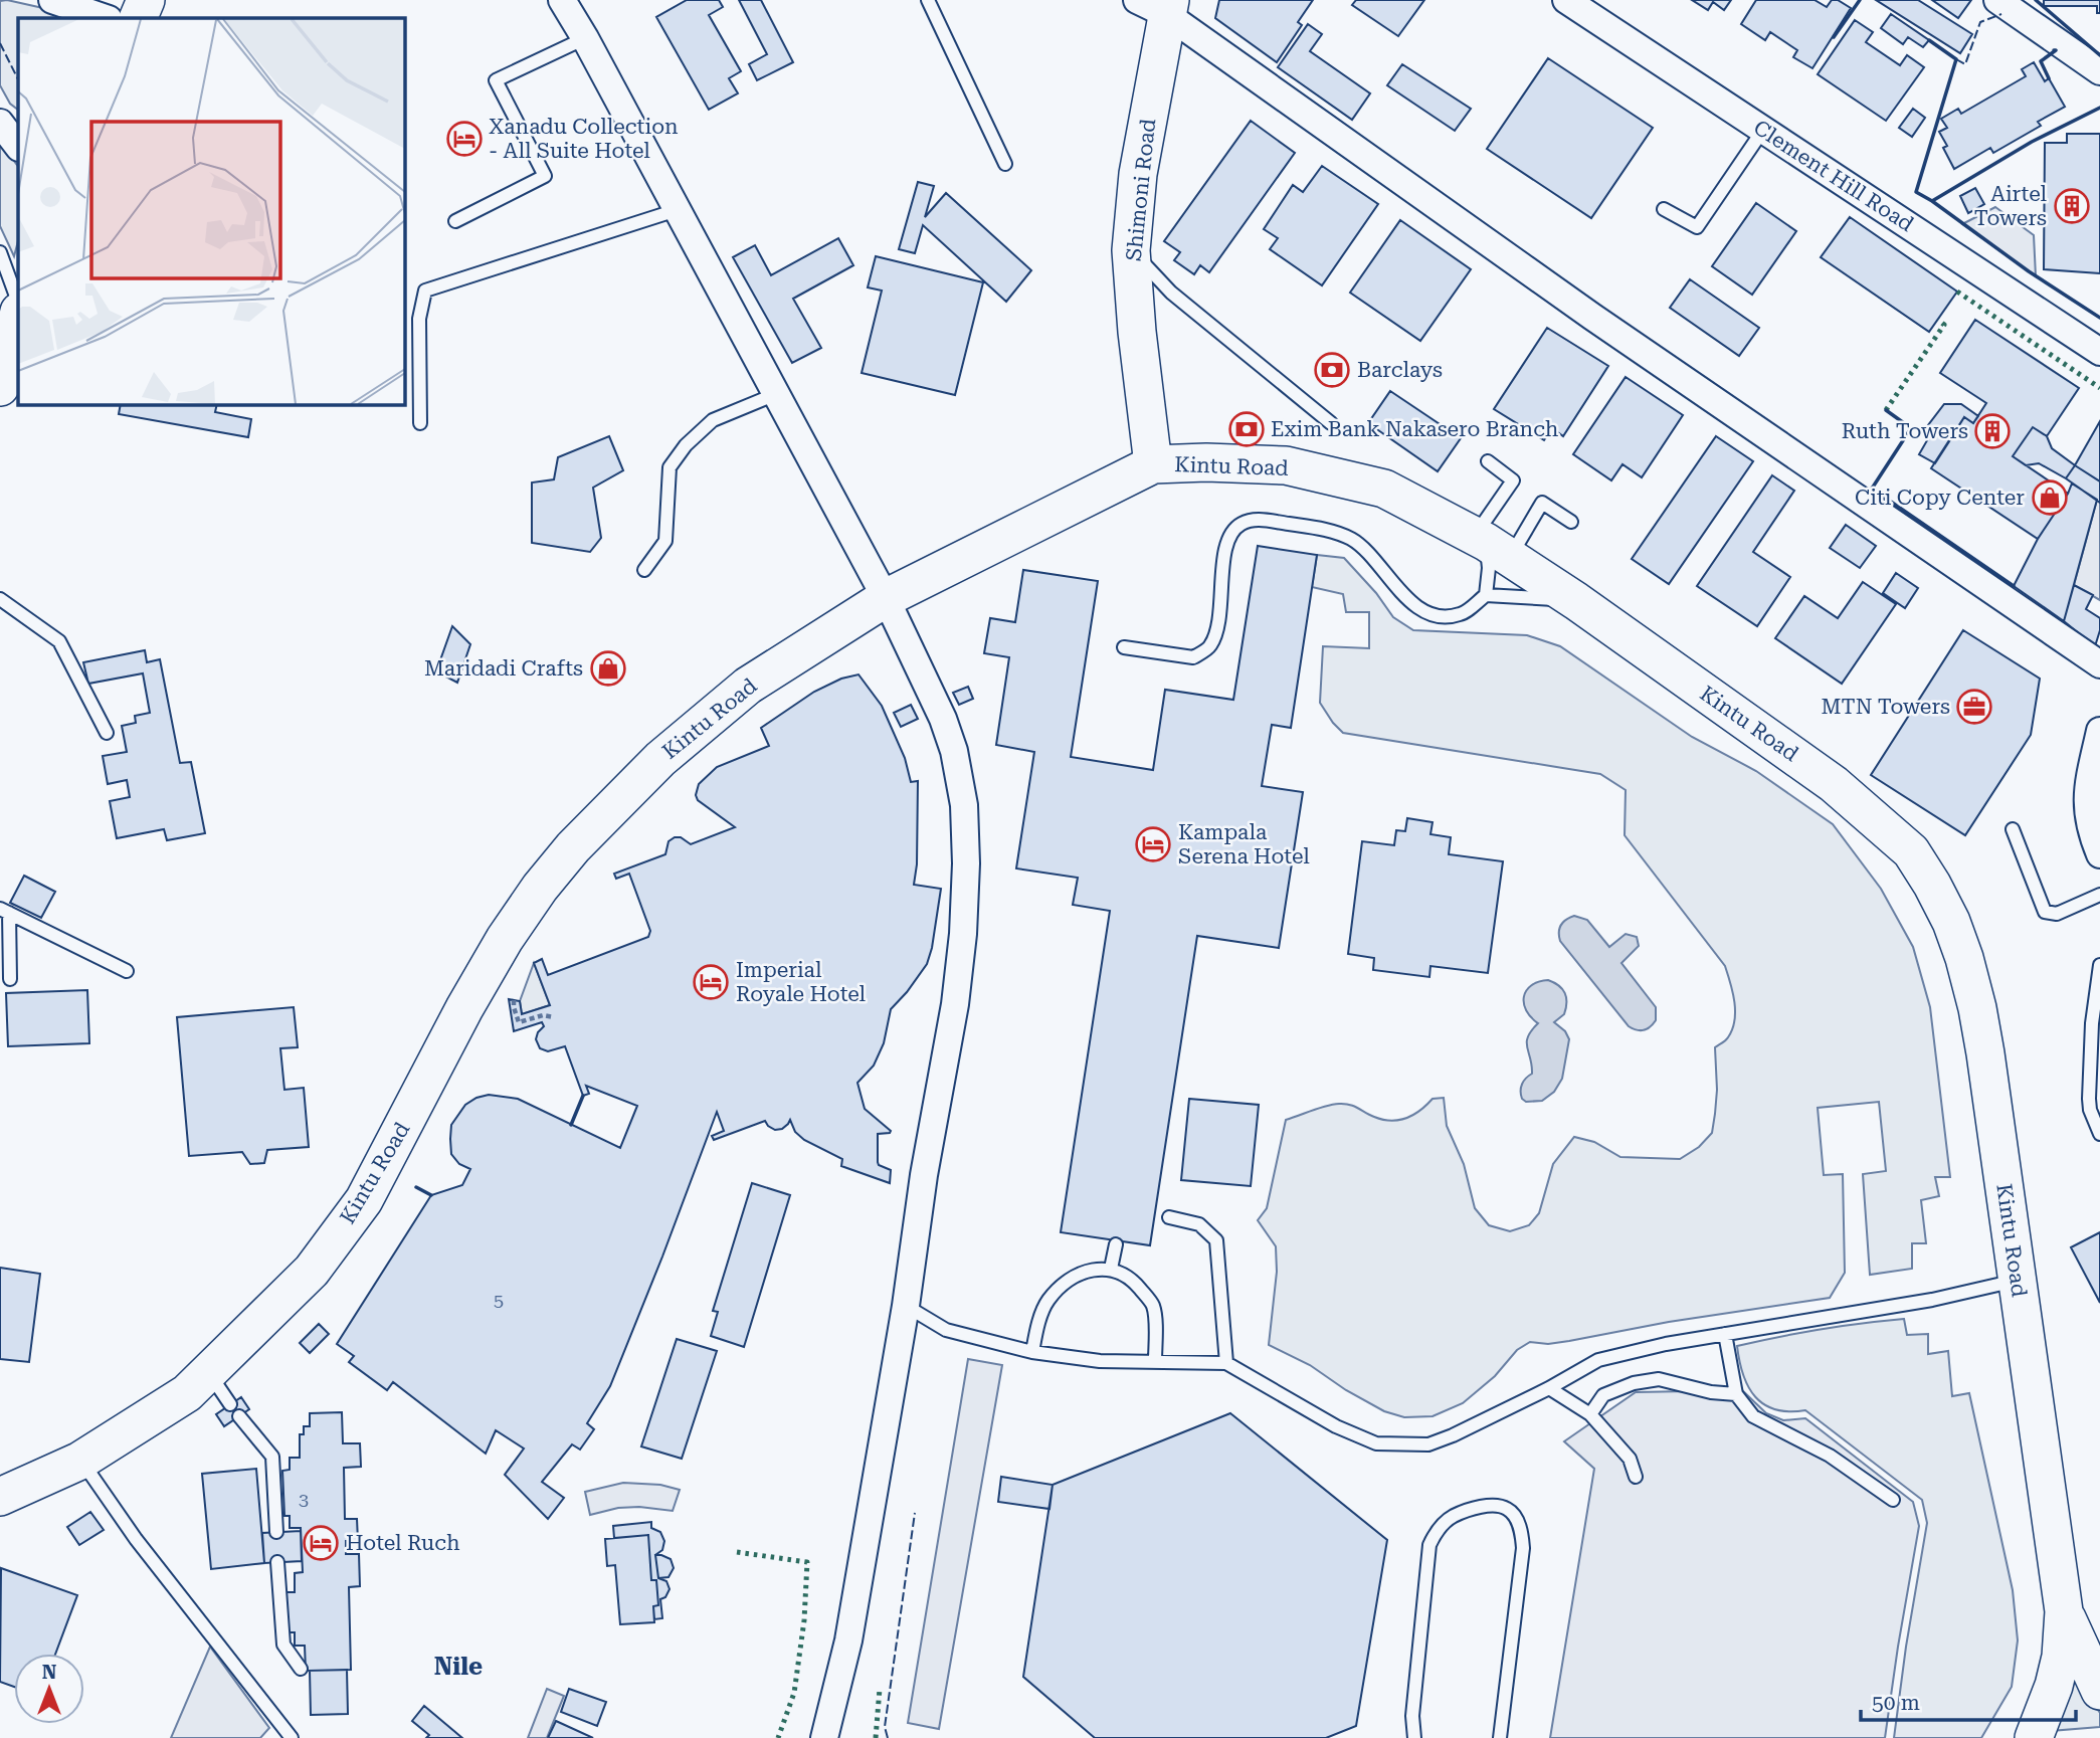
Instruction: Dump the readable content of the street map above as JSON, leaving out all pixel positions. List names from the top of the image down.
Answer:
{
  "streets": {
    "street": ["Clement Hill Road", "Shimoni Road", "Kintu Road"]
  },
  "crossings": [
    ["Shimoni Road", "Kintu Road"]
  ],
  "districts": ["Nile"],
  "places": {
    "hotel": [
      "Xanadu Collection - All Suite Hotel",
      "Kampala Serena Hotel",
      "Imperial Royale Hotel",
      "Hotel Ruch"
    ],
    "building": ["Airtel Towers", "Ruth Towers"],
    "bank": ["Barclays", "Exim Bank Nakasero Branch"],
    "shop": ["Citi Copy Center", "Maridadi Crafts"],
    "office": ["MTN Towers"]
  },
  "house_numbers": ["5", "3"],
  "scale_bar": "50 m",
  "north": "top"
}
